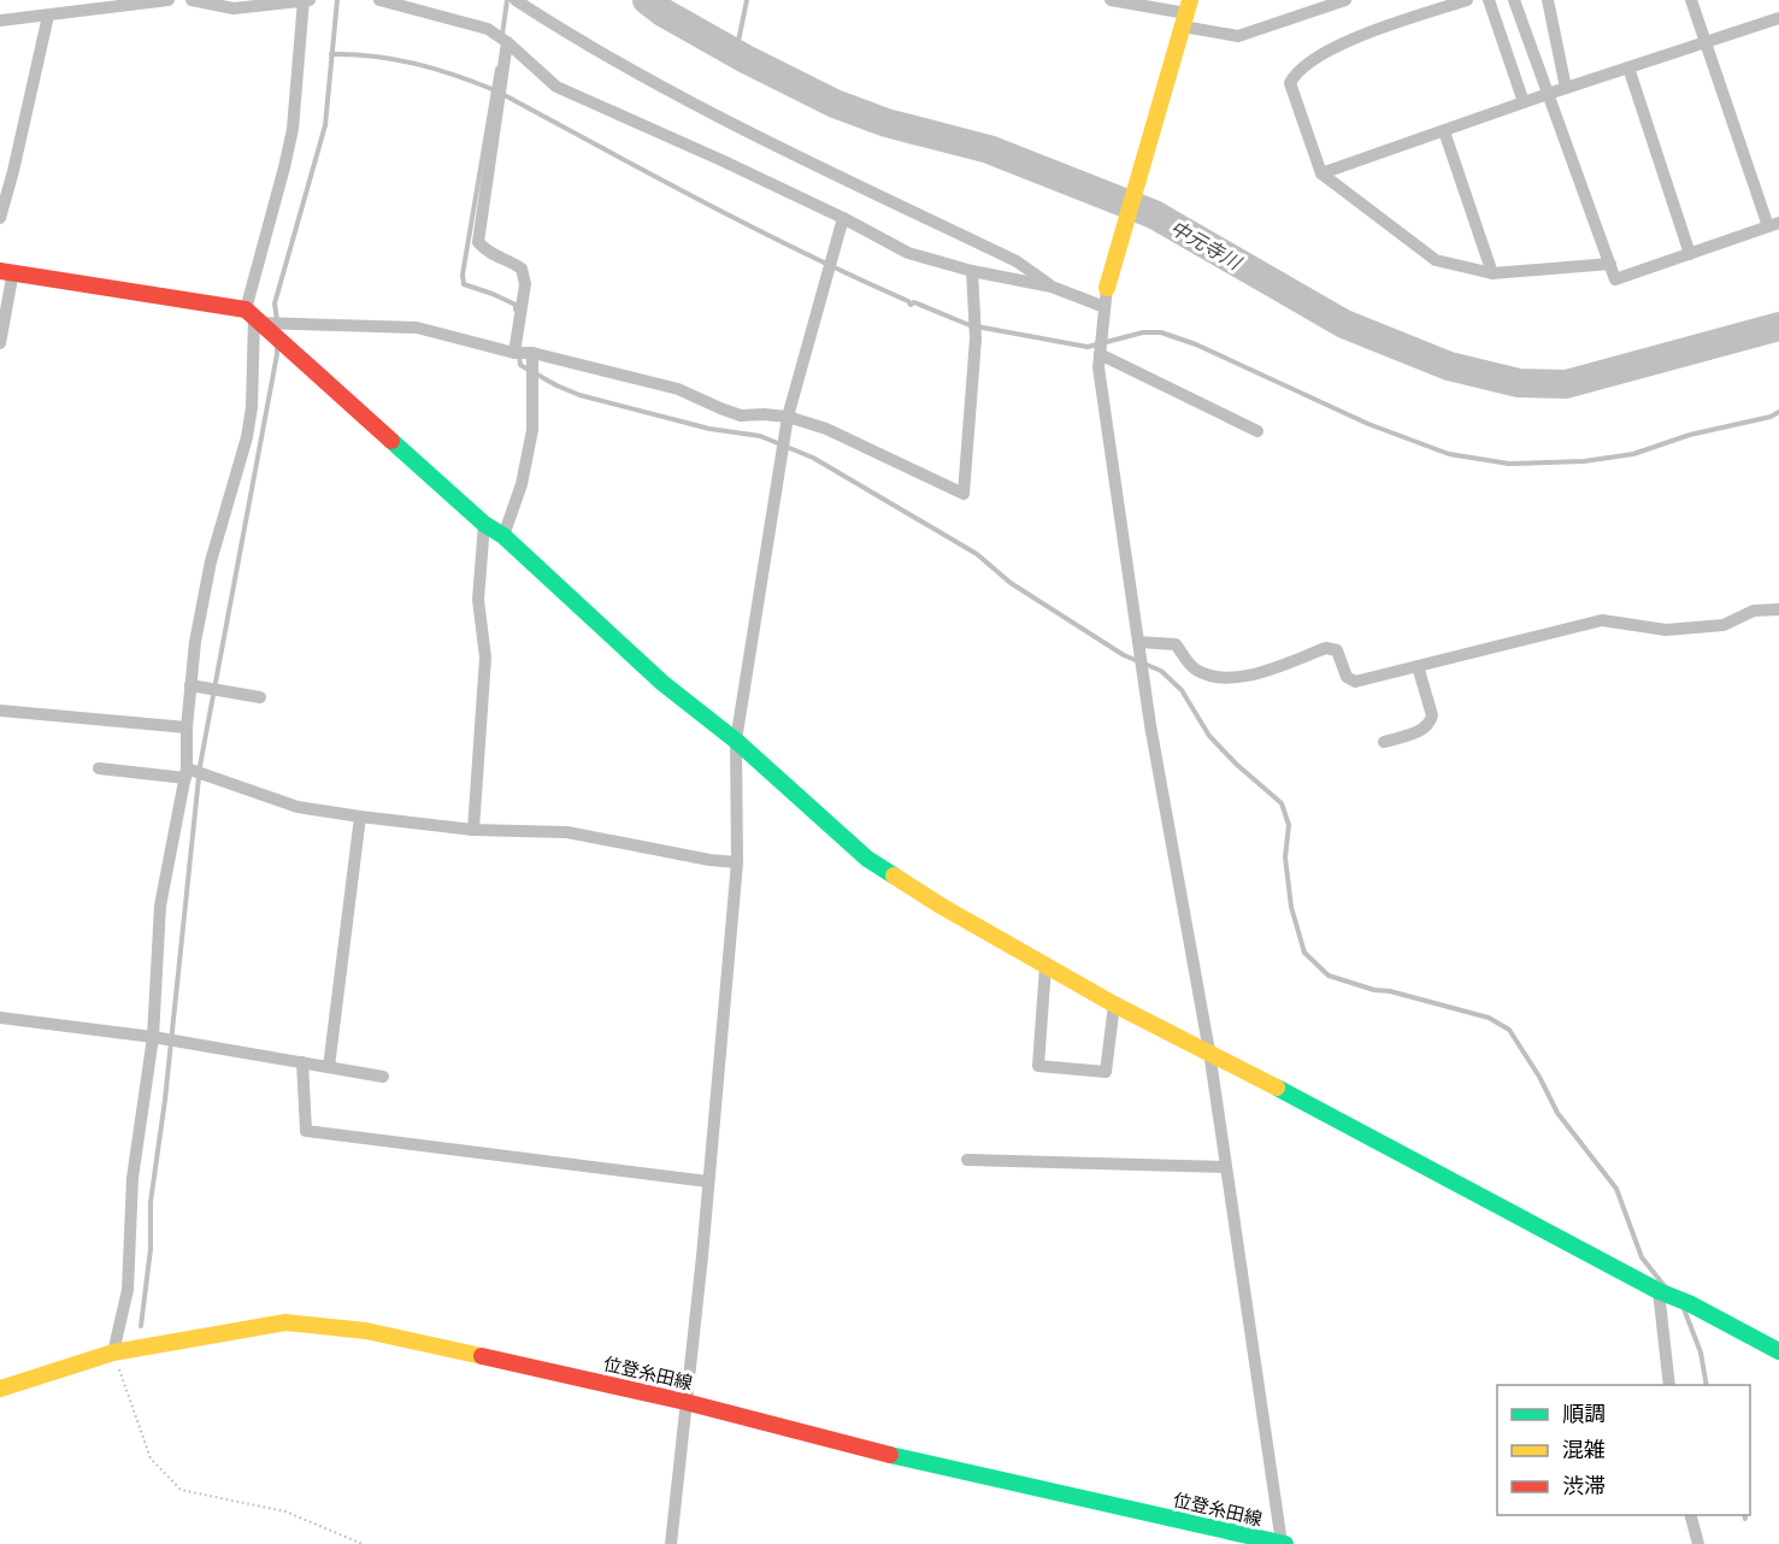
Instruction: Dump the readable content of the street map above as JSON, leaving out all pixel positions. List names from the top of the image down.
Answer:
{
  "streets": {
    "street": ["位登糸田線"]
  },
  "water": ["中元寺川"],
  "legend": ["順調", "混雑", "渋滞"]
}
